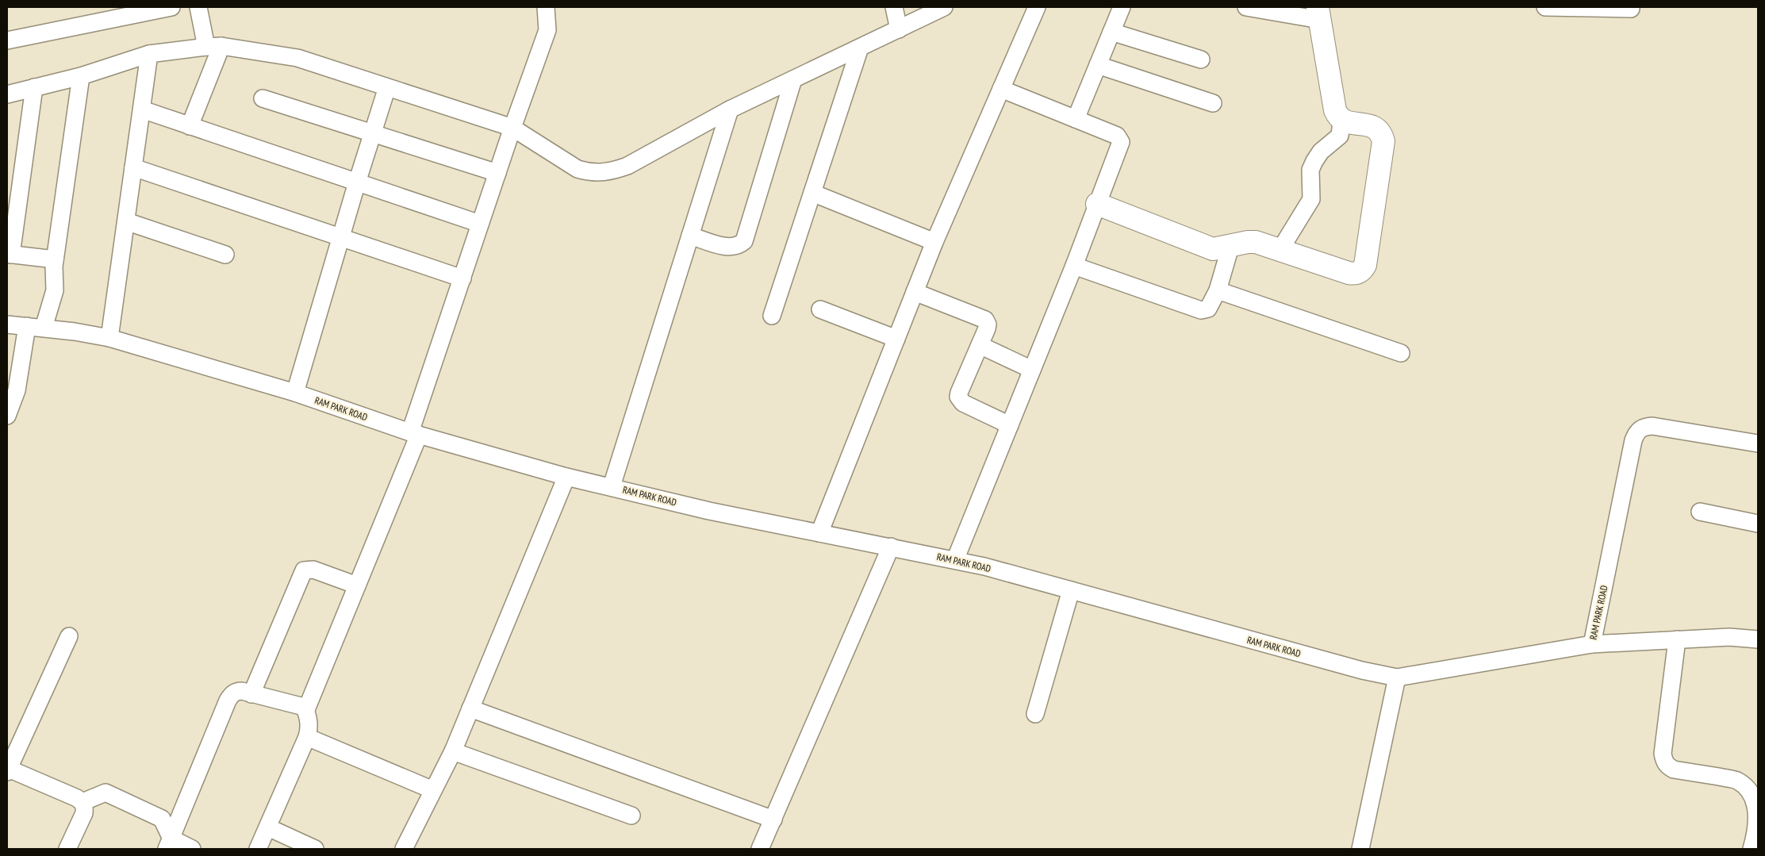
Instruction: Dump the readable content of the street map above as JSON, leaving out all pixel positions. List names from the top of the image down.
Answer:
{
  "streets": {
    "street": ["RAM PARK ROAD"]
  }
}
